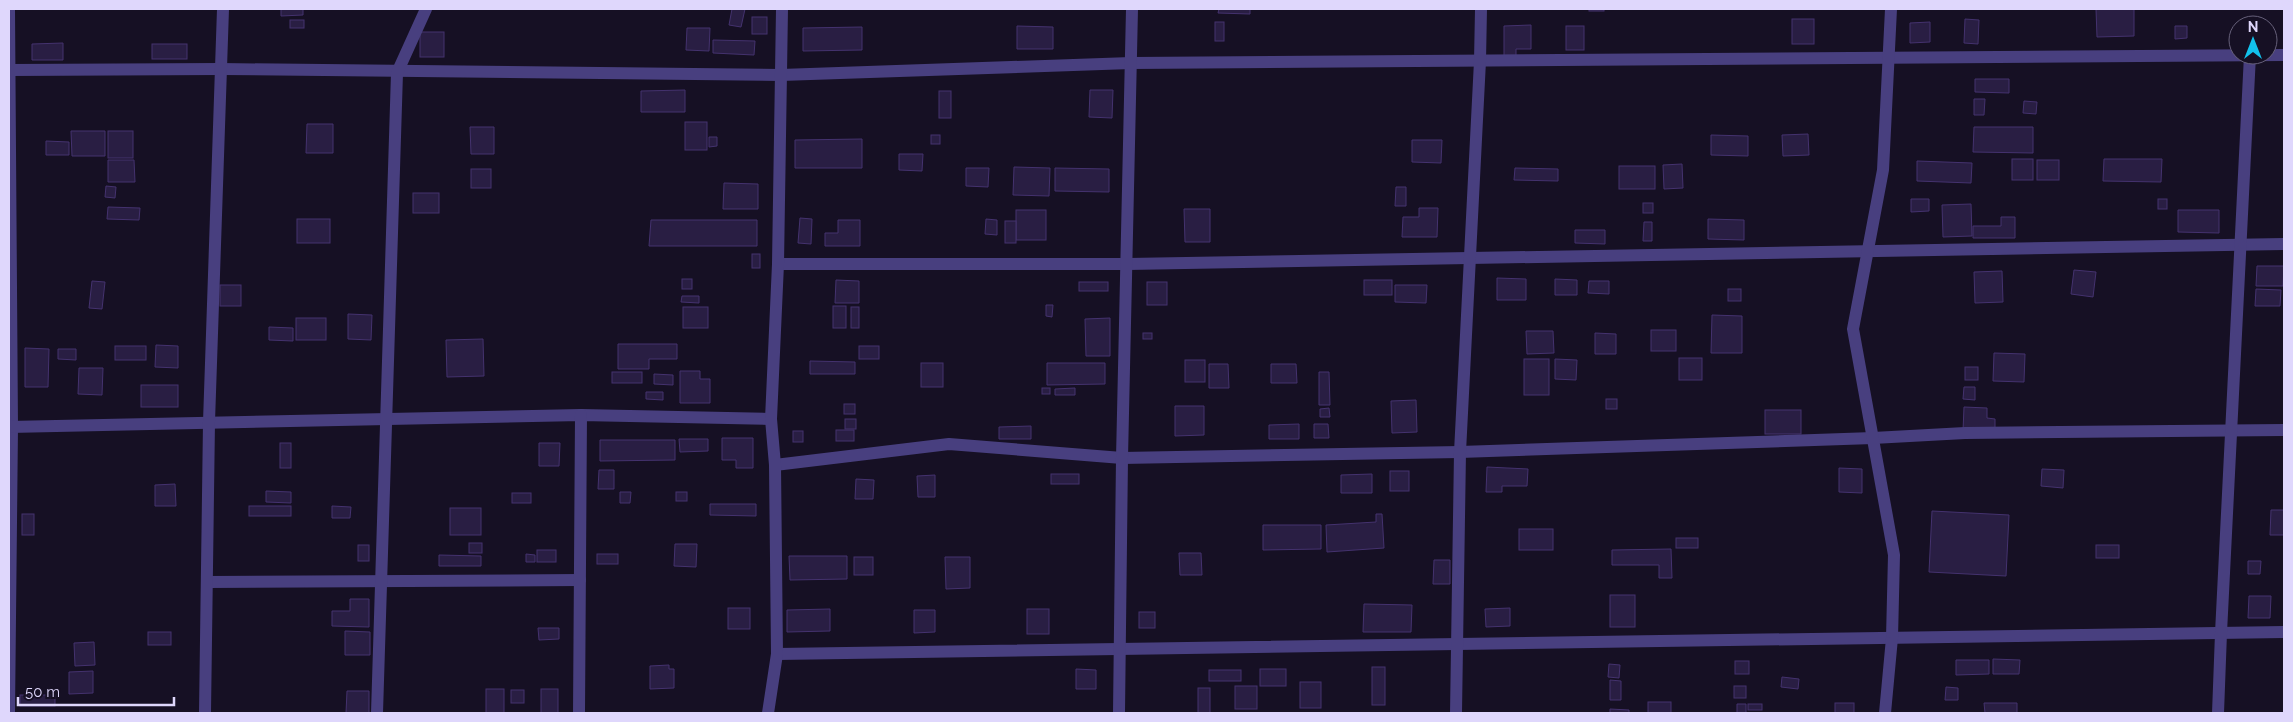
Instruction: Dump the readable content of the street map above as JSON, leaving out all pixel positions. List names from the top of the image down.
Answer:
{
  "scale_bar": "50 m",
  "north": "top"
}
